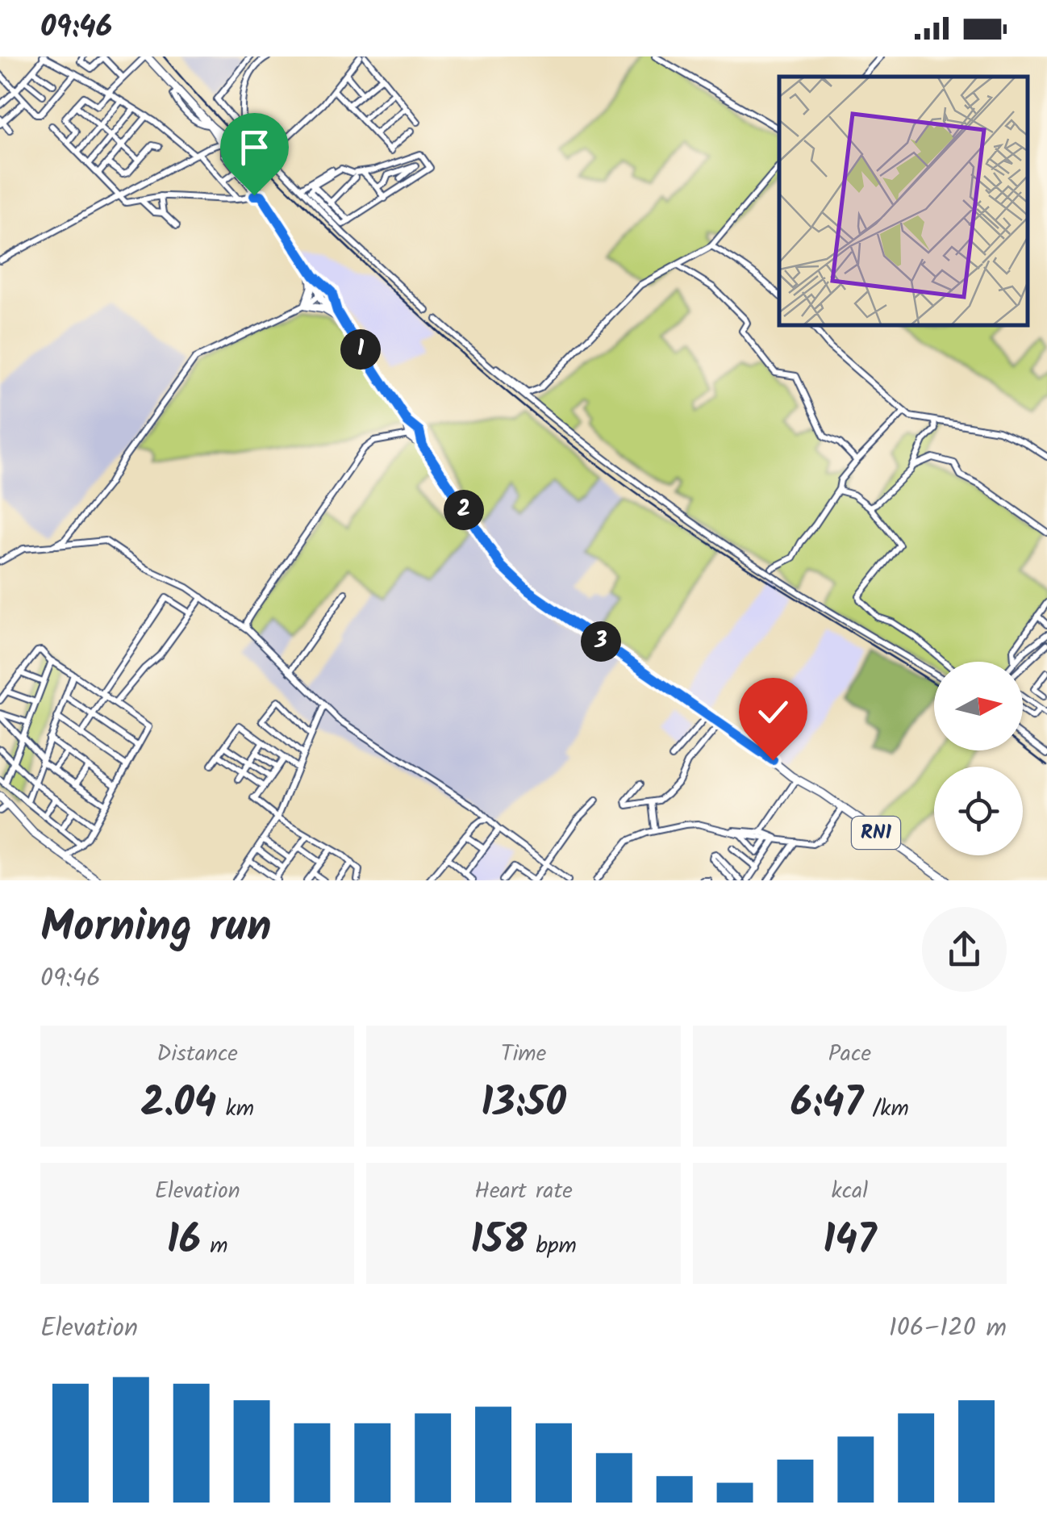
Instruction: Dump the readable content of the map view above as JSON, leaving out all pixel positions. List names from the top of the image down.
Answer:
{
  "streets": {
    "main road": ["RN1"]
  },
  "north": "right",
  "page": {
    "status": "09:46",
    "pins": ["1", "2", "3"],
    "heading": ["Morning run", "09:46"],
    "stats": [
      ["Distance", "2.04 km"],
      ["Time", "13:50"],
      ["Pace", "6:47 /km"],
      ["Elevation", "16 m"],
      ["Heart rate", "158 bpm"],
      ["kcal", "147"]
    ],
    "chart": ["Elevation", "106–120 m"]
  }
}
